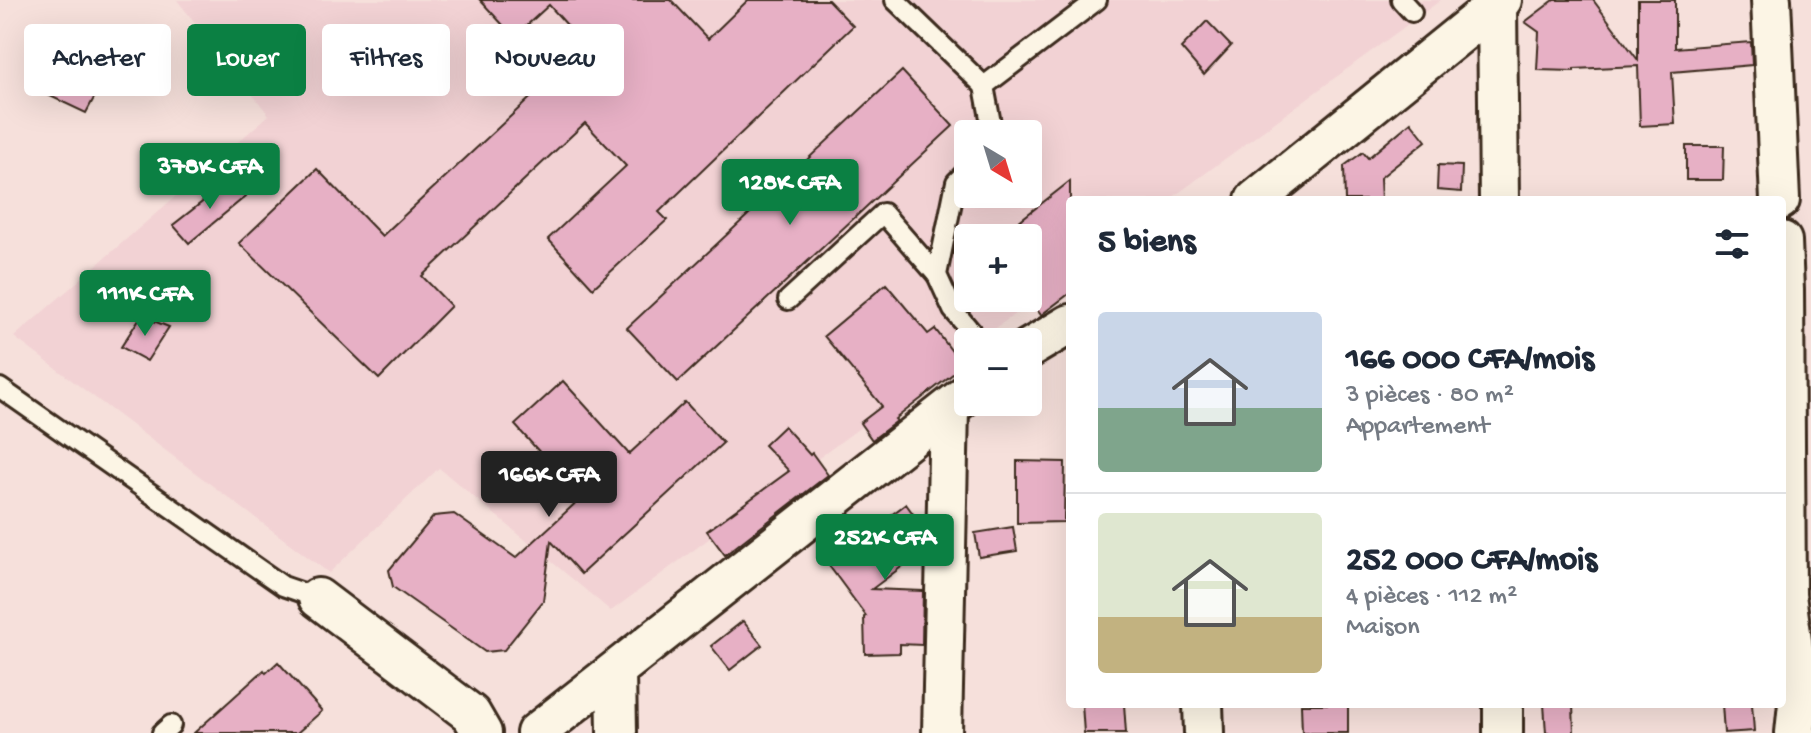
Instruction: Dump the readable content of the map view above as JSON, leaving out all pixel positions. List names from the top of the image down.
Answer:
{
  "north": "bottom right",
  "page": {
    "chip": [
      "Acheter",
      "Louer",
      "Filtres",
      "Nouveau"
    ],
    "map_buttons": ["+", "−"],
    "price": [
      "378K CFA",
      "128K CFA",
      "111K CFA",
      "166K CFA",
      "252K CFA"
    ],
    "heading": "5 biens",
    "list": [
      {
        "name": "166 000 CFA/mois",
        "note": "3 pièces · 80 m² · Appartement"
      },
      {
        "name": "252 000 CFA/mois",
        "note": "4 pièces · 112 m² · Maison"
      }
    ]
  }
}
